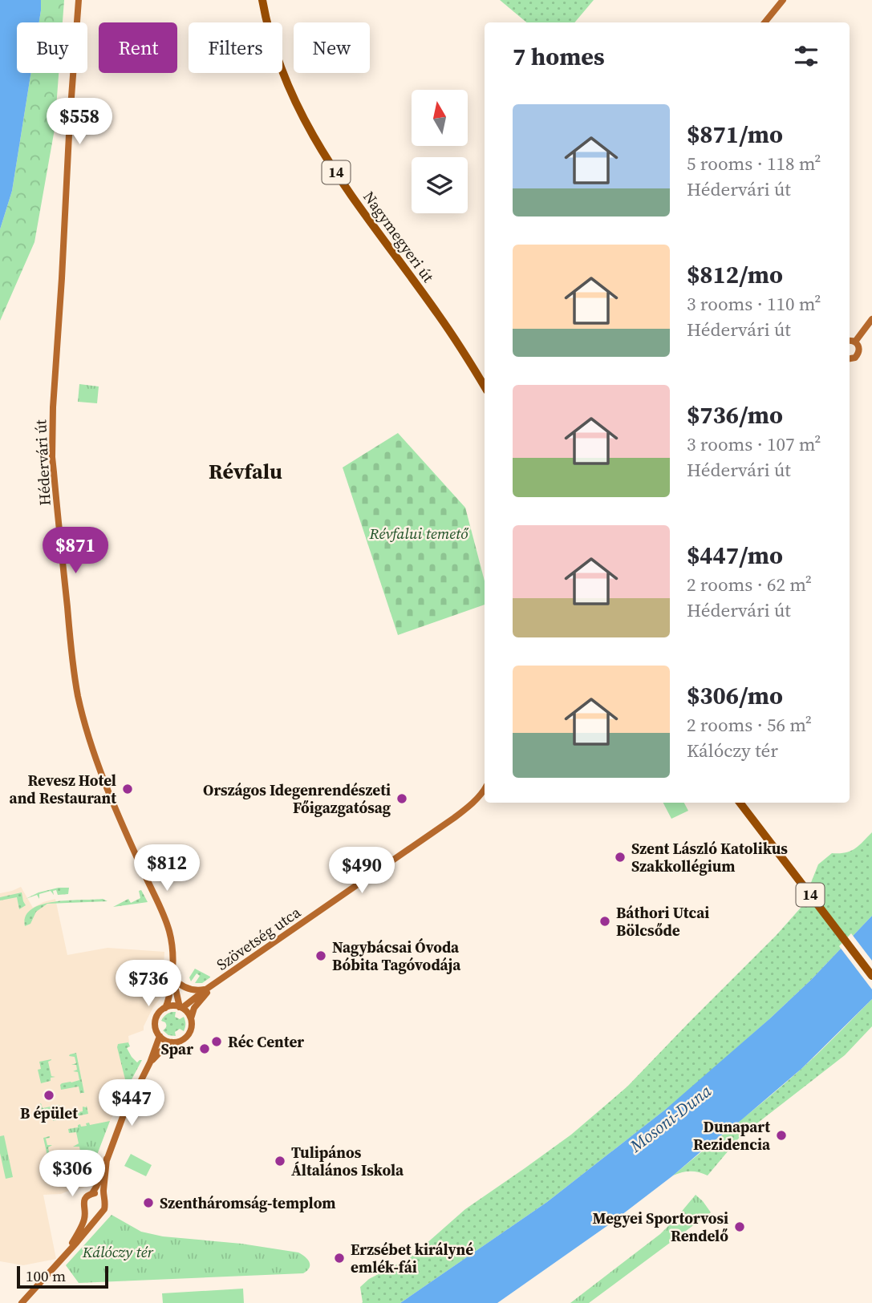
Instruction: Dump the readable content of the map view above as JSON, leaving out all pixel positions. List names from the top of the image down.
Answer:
{
  "streets": {
    "main road": ["14", "Nagymegyeri út"],
    "street": ["Hédervári út", "Szövetség utca"]
  },
  "crossings": [
    ["Hédervári út", "Szövetség utca"]
  ],
  "districts": ["Révfalu"],
  "water": ["Mosoni-Duna"],
  "parks": ["Révfalui temető", "Kálóczy tér"],
  "places": [
    "Revesz Hotel and Restaurant",
    "Országos Idegenrendészeti Főigazgatósag",
    "Szent László Katolikus Szakkollégium",
    "Báthori Utcai Bölcsőde",
    "Nagybácsai Óvoda Bóbita Tagóvodája",
    "Réc Center",
    "Spar",
    "B épület",
    "Dunapart Rezidencia",
    "Tulipános Általános Iskola",
    "Szentháromság-templom",
    "Megyei Sportorvosi Rendelő",
    "Erzsébet királyné emlék-fái"
  ],
  "scale_bar": "100 m",
  "north": "top",
  "page": {
    "chip": [
      "Buy",
      "Rent",
      "Filters",
      "New"
    ],
    "heading": "7 homes",
    "list": [
      {
        "name": "$871/mo",
        "note": "5 rooms · 118 m² · Hédervári út"
      },
      {
        "name": "$812/mo",
        "note": "3 rooms · 110 m² · Hédervári út"
      },
      {
        "name": "$736/mo",
        "note": "3 rooms · 107 m² · Hédervári út"
      },
      {
        "name": "$447/mo",
        "note": "2 rooms · 62 m² · Hédervári út"
      },
      {
        "name": "$306/mo",
        "note": "2 rooms · 56 m² · Kálóczy tér"
      }
    ],
    "price": [
      "$558",
      "$871",
      "$812",
      "$490",
      "$736",
      "$447",
      "$306"
    ],
    "scale": "100 m"
  }
}
